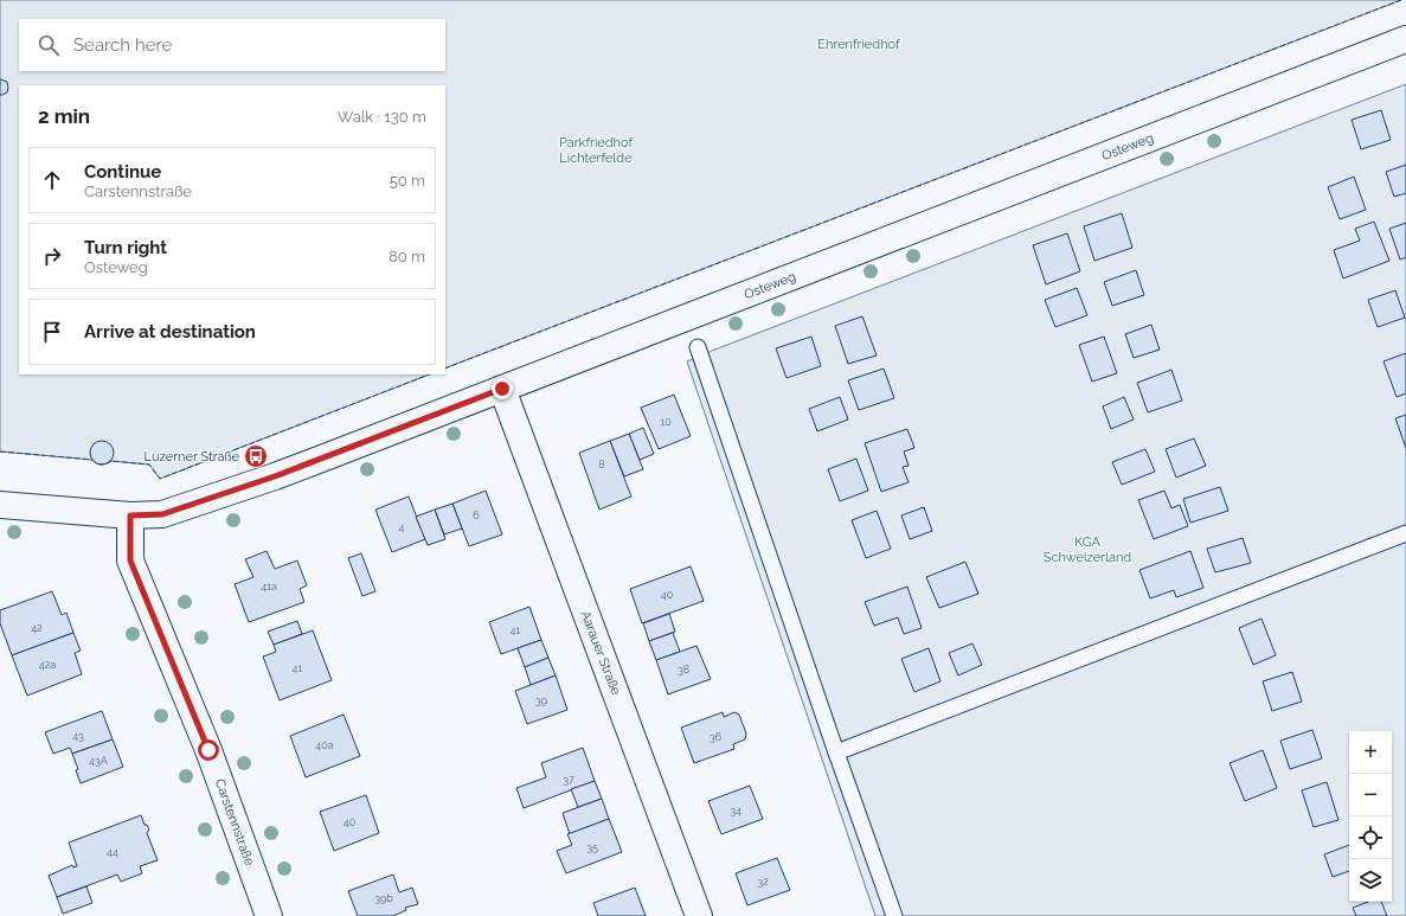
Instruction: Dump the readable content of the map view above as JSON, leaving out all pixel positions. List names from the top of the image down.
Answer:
{
  "streets": {
    "street": ["Osteweg", "Aarauer Straße", "Carstennstraße"]
  },
  "crossings": [
    ["Osteweg", "Aarauer Straße"],
    ["Osteweg", "Carstennstraße"]
  ],
  "parks": ["Ehrenfriedhof", "Parkfriedhof Lichterfelde", "KGA Schweizerland"],
  "places": {
    "bus stop": ["Luzerner Straße"]
  },
  "house_numbers": [
    "10",
    "8",
    "6",
    "4",
    "41a",
    "40",
    "42",
    "41",
    "42a",
    "41",
    "38",
    "39",
    "43",
    "36",
    "40a",
    "43A",
    "37",
    "34",
    "40",
    "35",
    "44",
    "32",
    "39b"
  ],
  "page": {
    "search": "Search here",
    "heading": ["2 min", "Walk · 130 m"],
    "list": [
      ["Continue", "Carstennstraße", "50 m"],
      ["Turn right", "Osteweg", "80 m"],
      "Arrive at destination"
    ],
    "map_buttons": ["+", "−"]
  }
}
